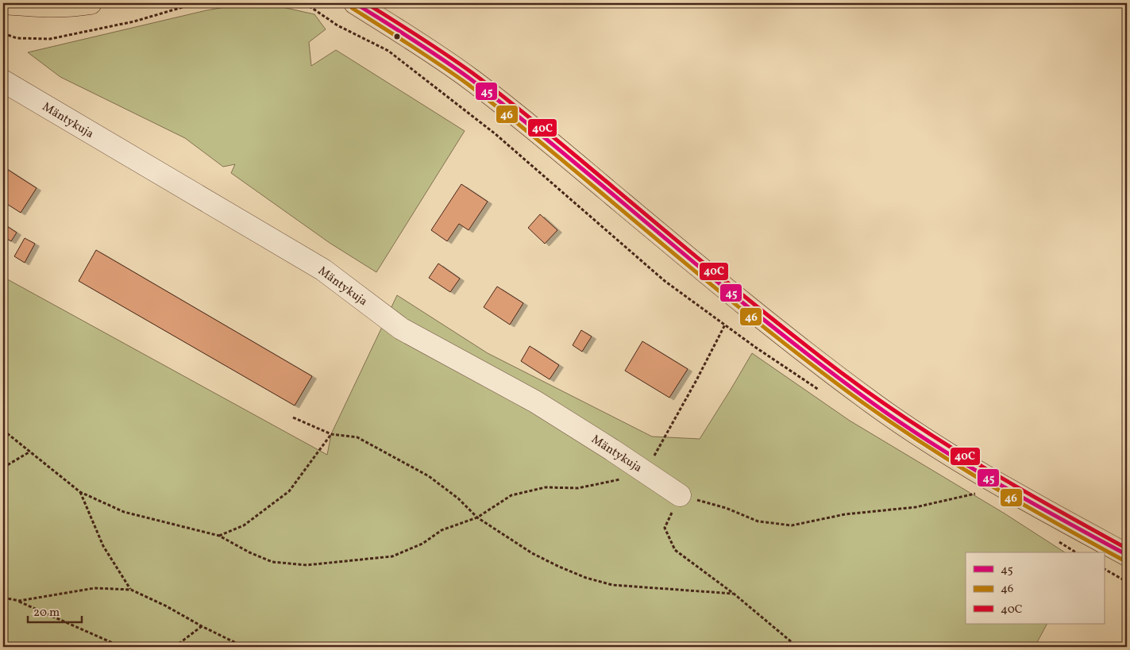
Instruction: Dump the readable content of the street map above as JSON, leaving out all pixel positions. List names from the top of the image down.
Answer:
{
  "streets": {
    "street": ["Mäntykuja"]
  },
  "lines": ["transit line 45", "transit line 40C", "transit line 46"],
  "legend": ["45", "46", "40C"],
  "scale_bar": "20 m"
}
